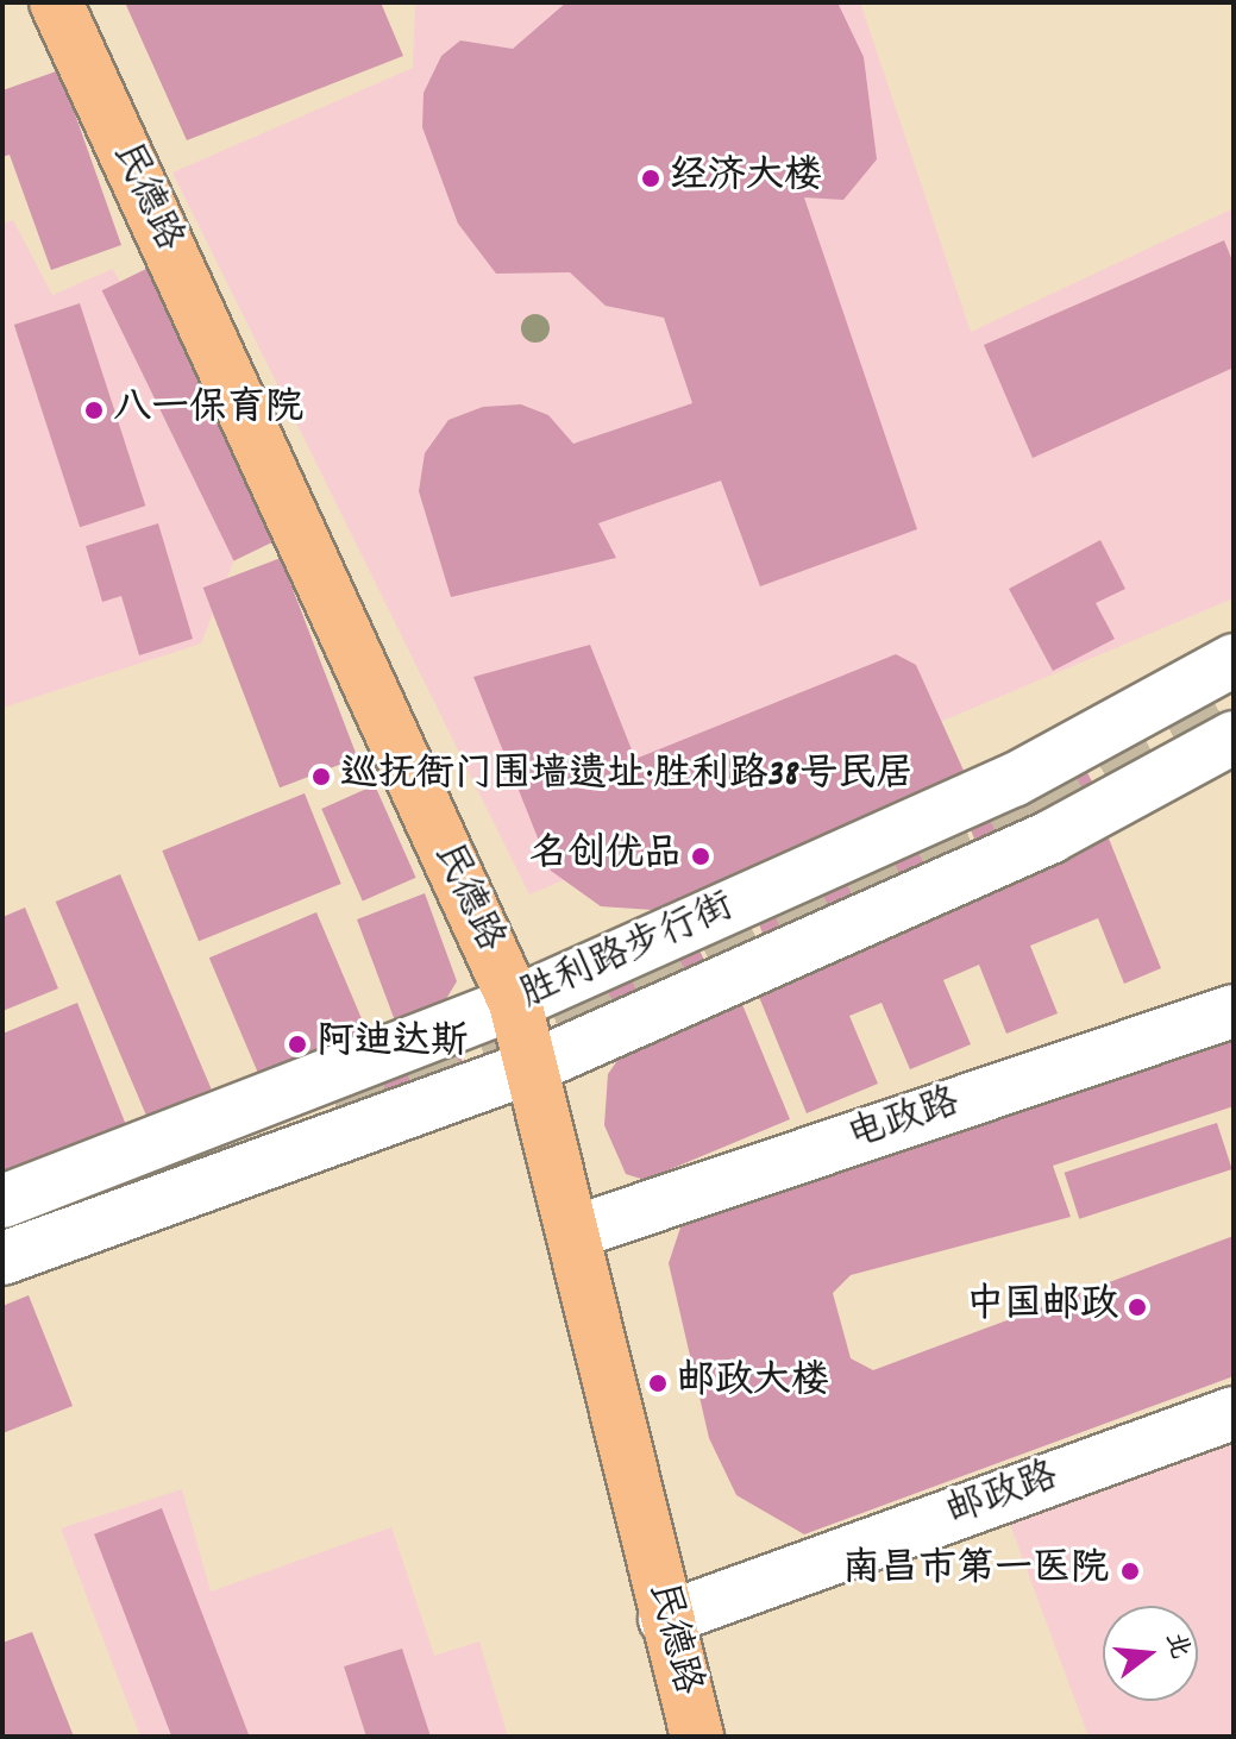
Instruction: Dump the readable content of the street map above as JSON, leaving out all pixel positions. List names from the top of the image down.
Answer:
{
  "streets": {
    "main road": ["民德路"],
    "street": ["胜利路步行街", "电政路", "邮政路"]
  },
  "crossings": [
    ["民德路", "胜利路步行街"],
    ["民德路", "电政路"],
    ["民德路", "邮政路"]
  ],
  "places": [
    "经济大楼",
    "八一保育院",
    "巡抚衙门围墙遗址·胜利路38号民居",
    "名创优品",
    "阿迪达斯",
    "中国邮政",
    "邮政大楼",
    "南昌市第一医院"
  ],
  "north": "right"
}
